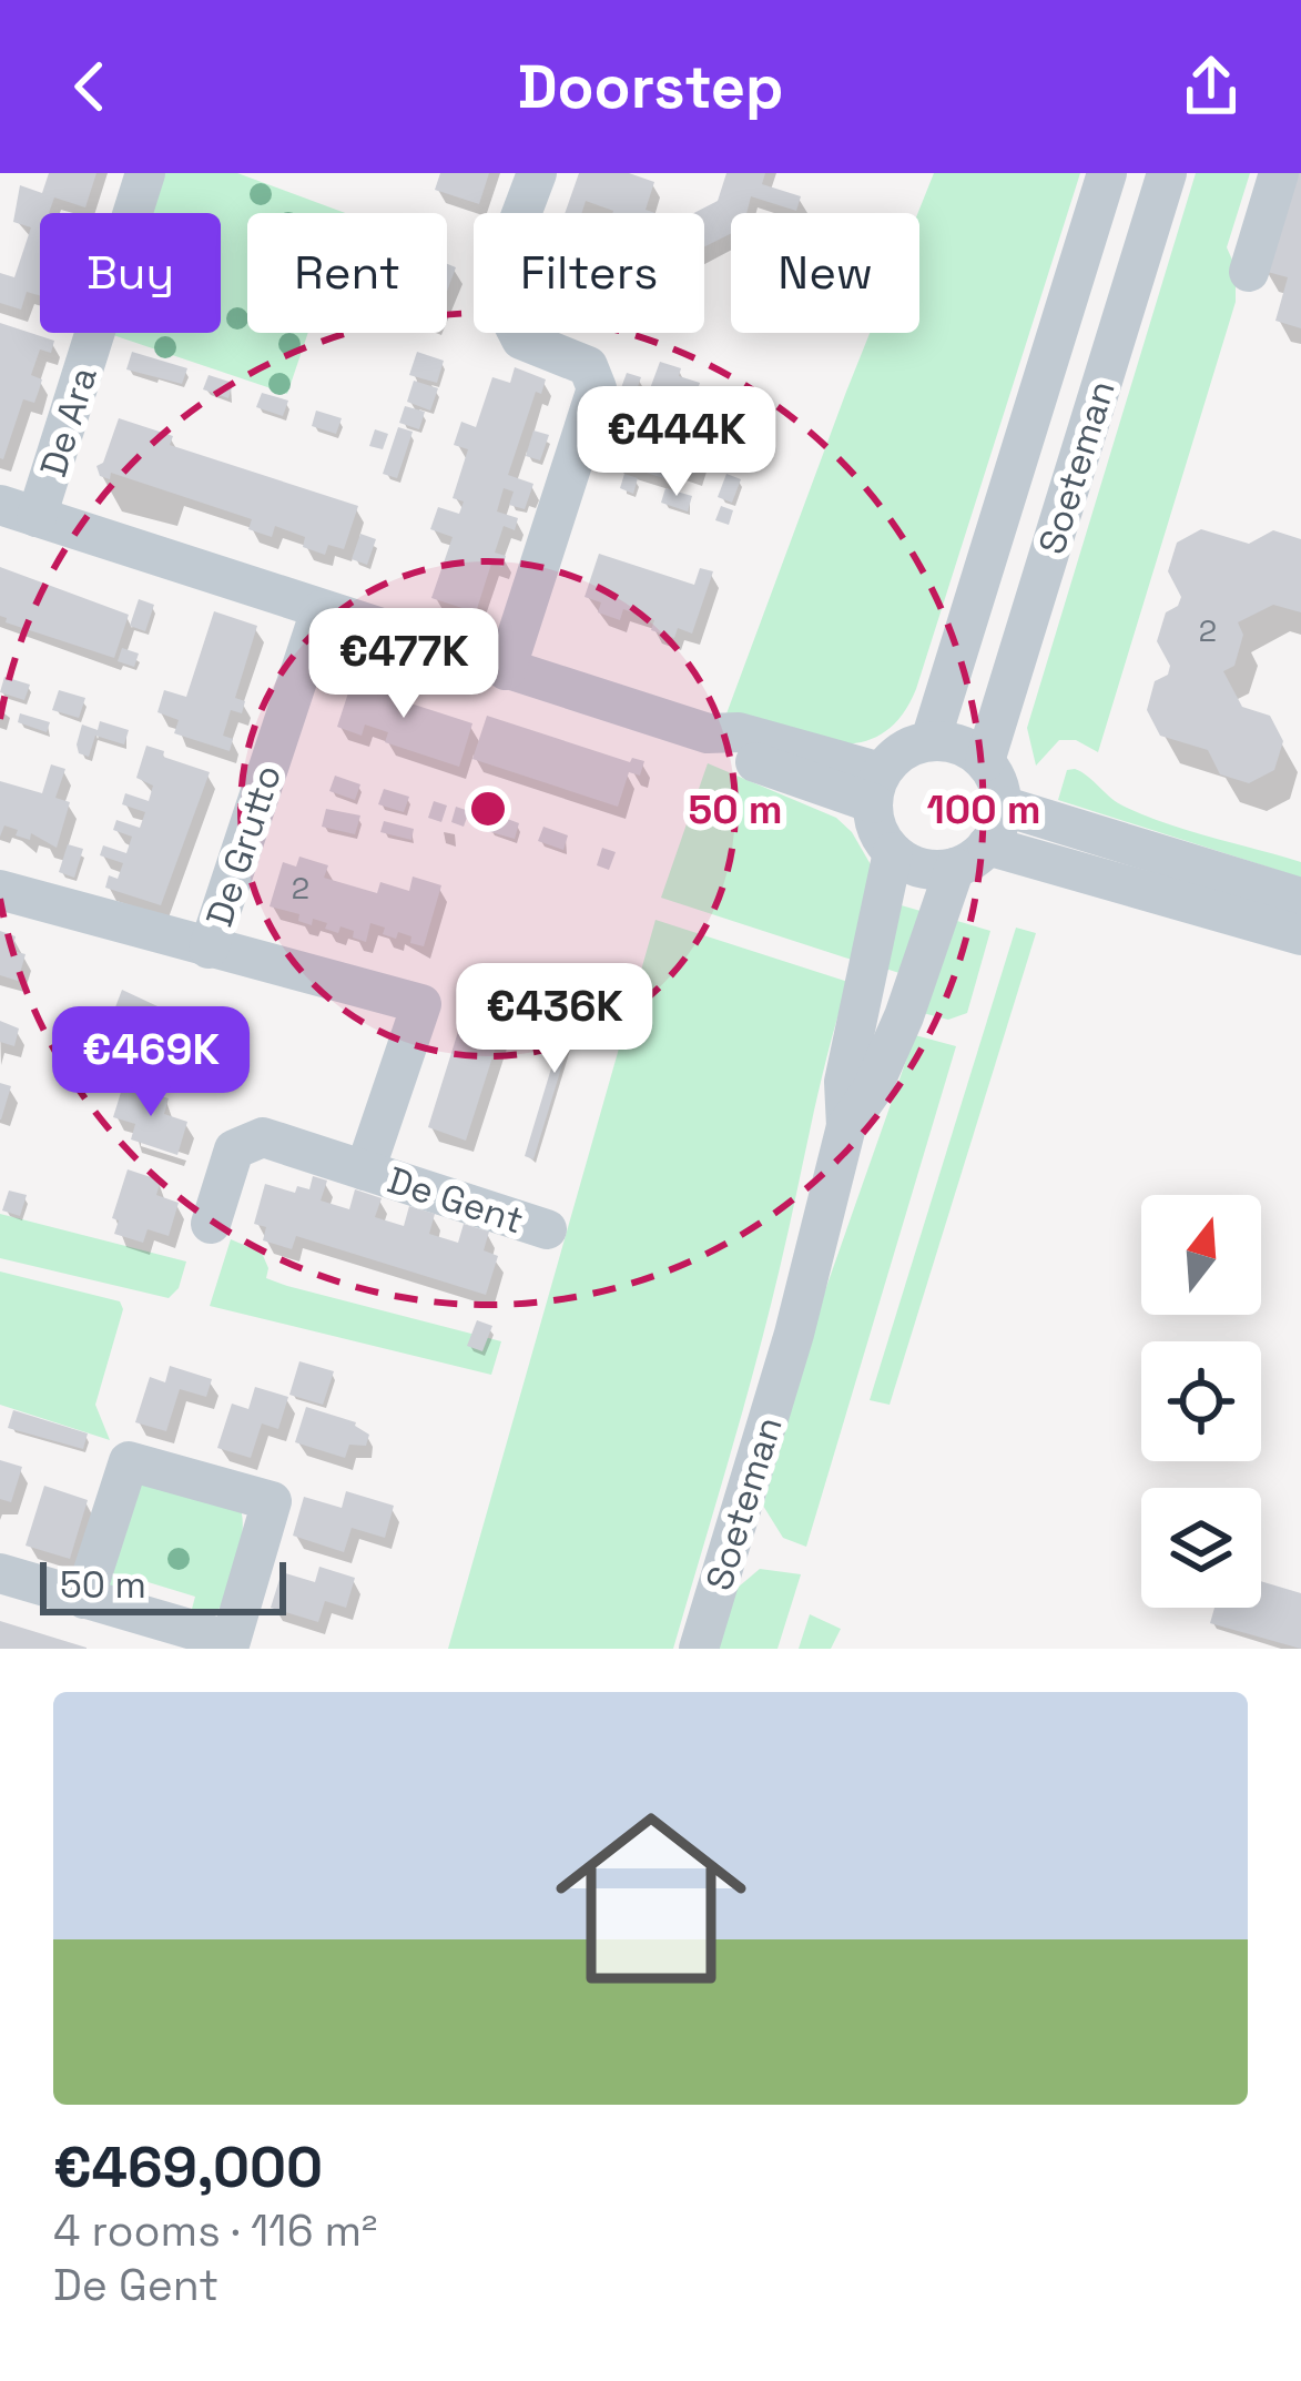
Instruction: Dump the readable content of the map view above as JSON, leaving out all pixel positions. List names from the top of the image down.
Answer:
{
  "streets": {
    "street": [
      "De Ara",
      "Soeteman",
      "De Grutto",
      "De Gent"
    ]
  },
  "crossings": [
    ["De Grutto", "De Gent"]
  ],
  "house_numbers": ["2", "2"],
  "scale_bar": "50 m",
  "north": "top",
  "page": {
    "header": "Doorstep",
    "chip": [
      "Buy",
      "Rent",
      "Filters",
      "New"
    ],
    "price": [
      "€444K",
      "€477K",
      "€436K",
      "€469K"
    ],
    "scale": "50 m",
    "list": [
      {
        "name": "€469,000",
        "note": "4 rooms · 116 m² · De Gent"
      }
    ]
  },
  "rings": ["50 m", "100 m"]
}
